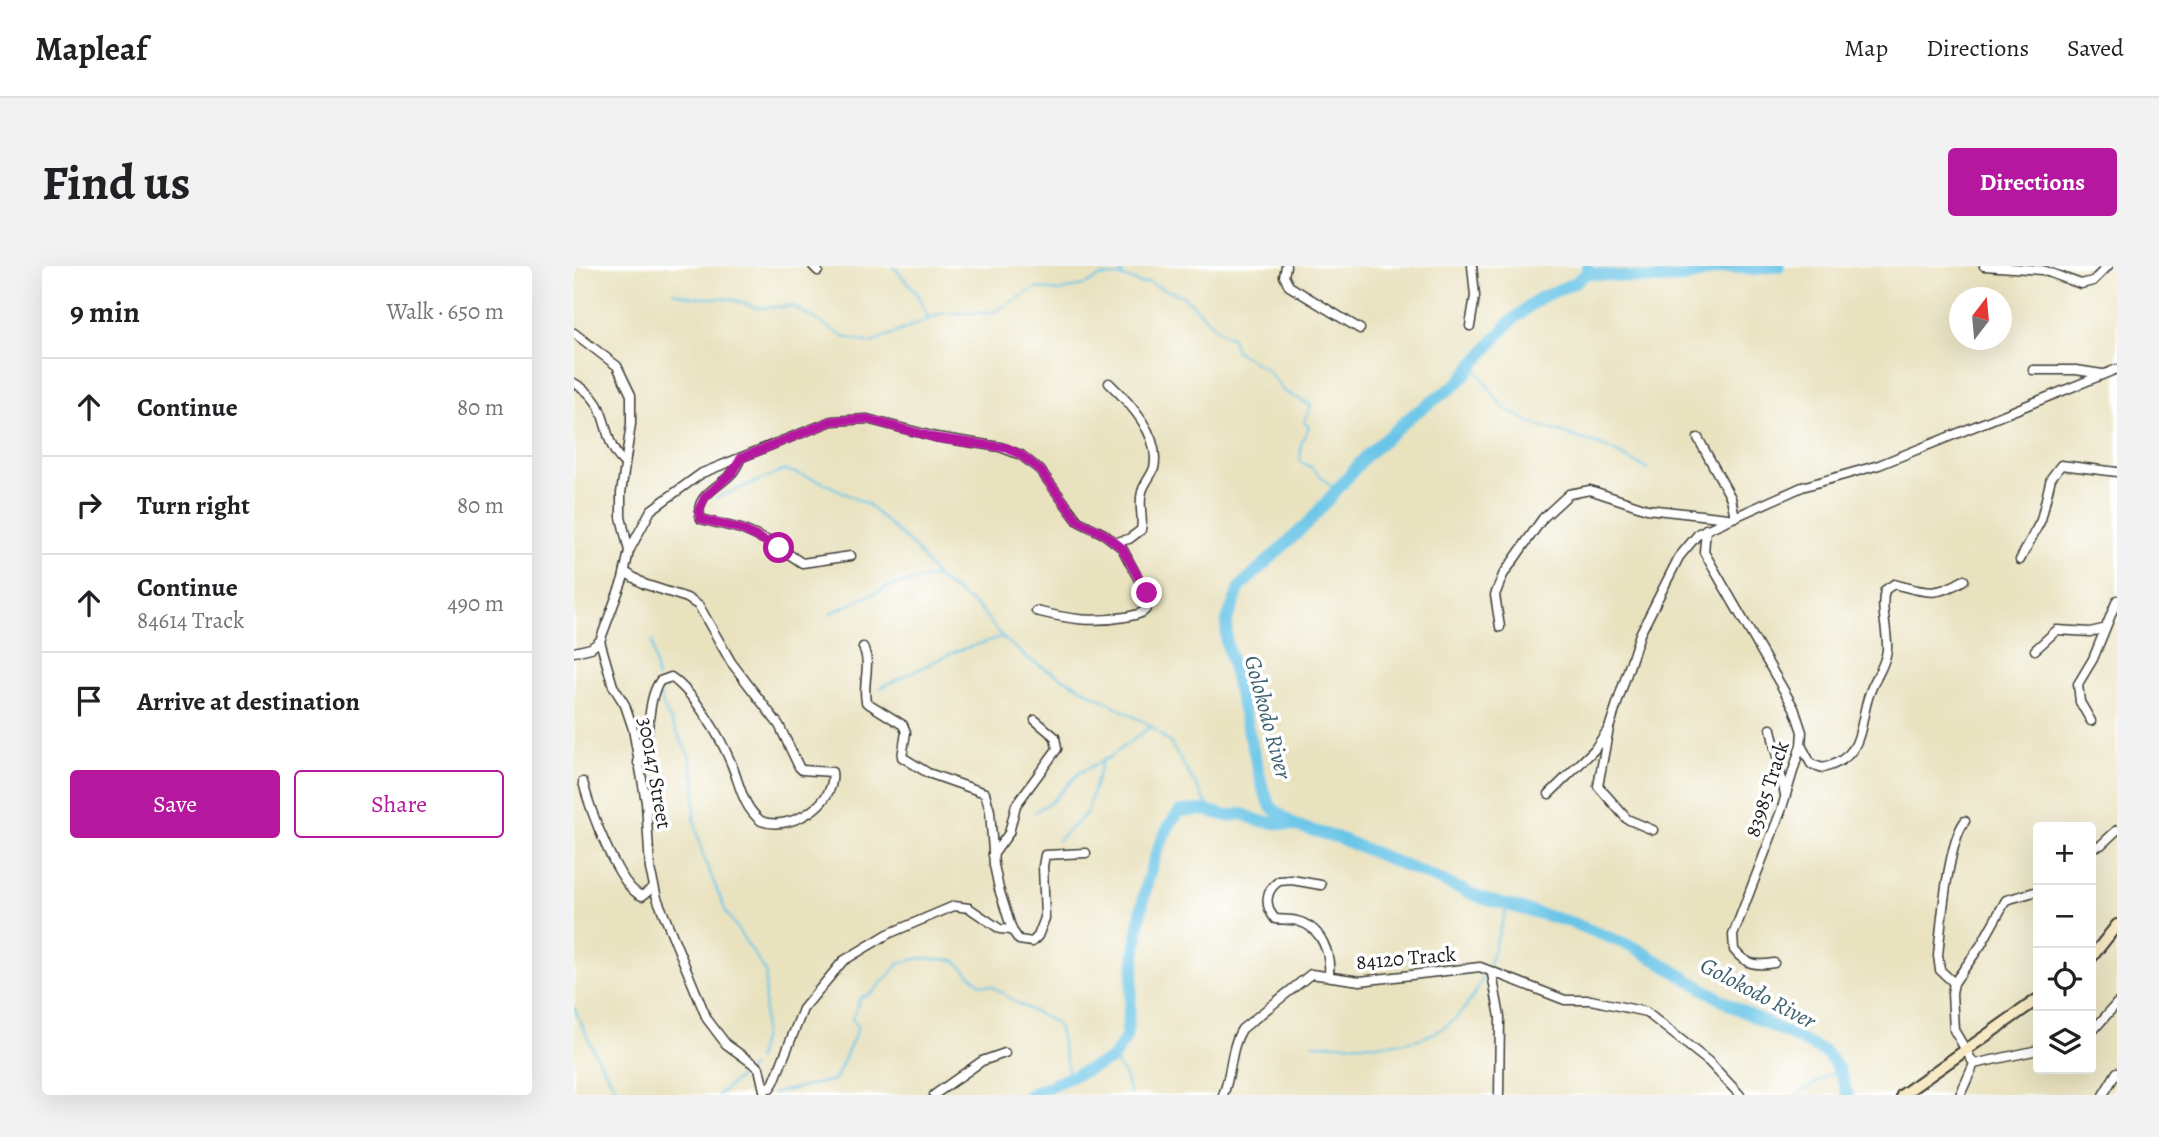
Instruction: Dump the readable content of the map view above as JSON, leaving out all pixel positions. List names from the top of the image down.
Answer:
{
  "streets": {
    "street": ["300147 Street", "83985 Track", "84120 Track"]
  },
  "water": ["Golokodo River"],
  "north": "top",
  "page": {
    "header": "Mapleaf",
    "nav": ["Map", "Directions", "Saved"],
    "buttons": [
      "Directions",
      ["Save", "Share"]
    ],
    "title": "Find us",
    "heading": ["9 min", "Walk · 650 m"],
    "list": [
      ["Continue", "80 m"],
      ["Turn right", "80 m"],
      ["Continue", "84614 Track", "490 m"],
      "Arrive at destination"
    ],
    "map_buttons": ["+", "−"]
  }
}
